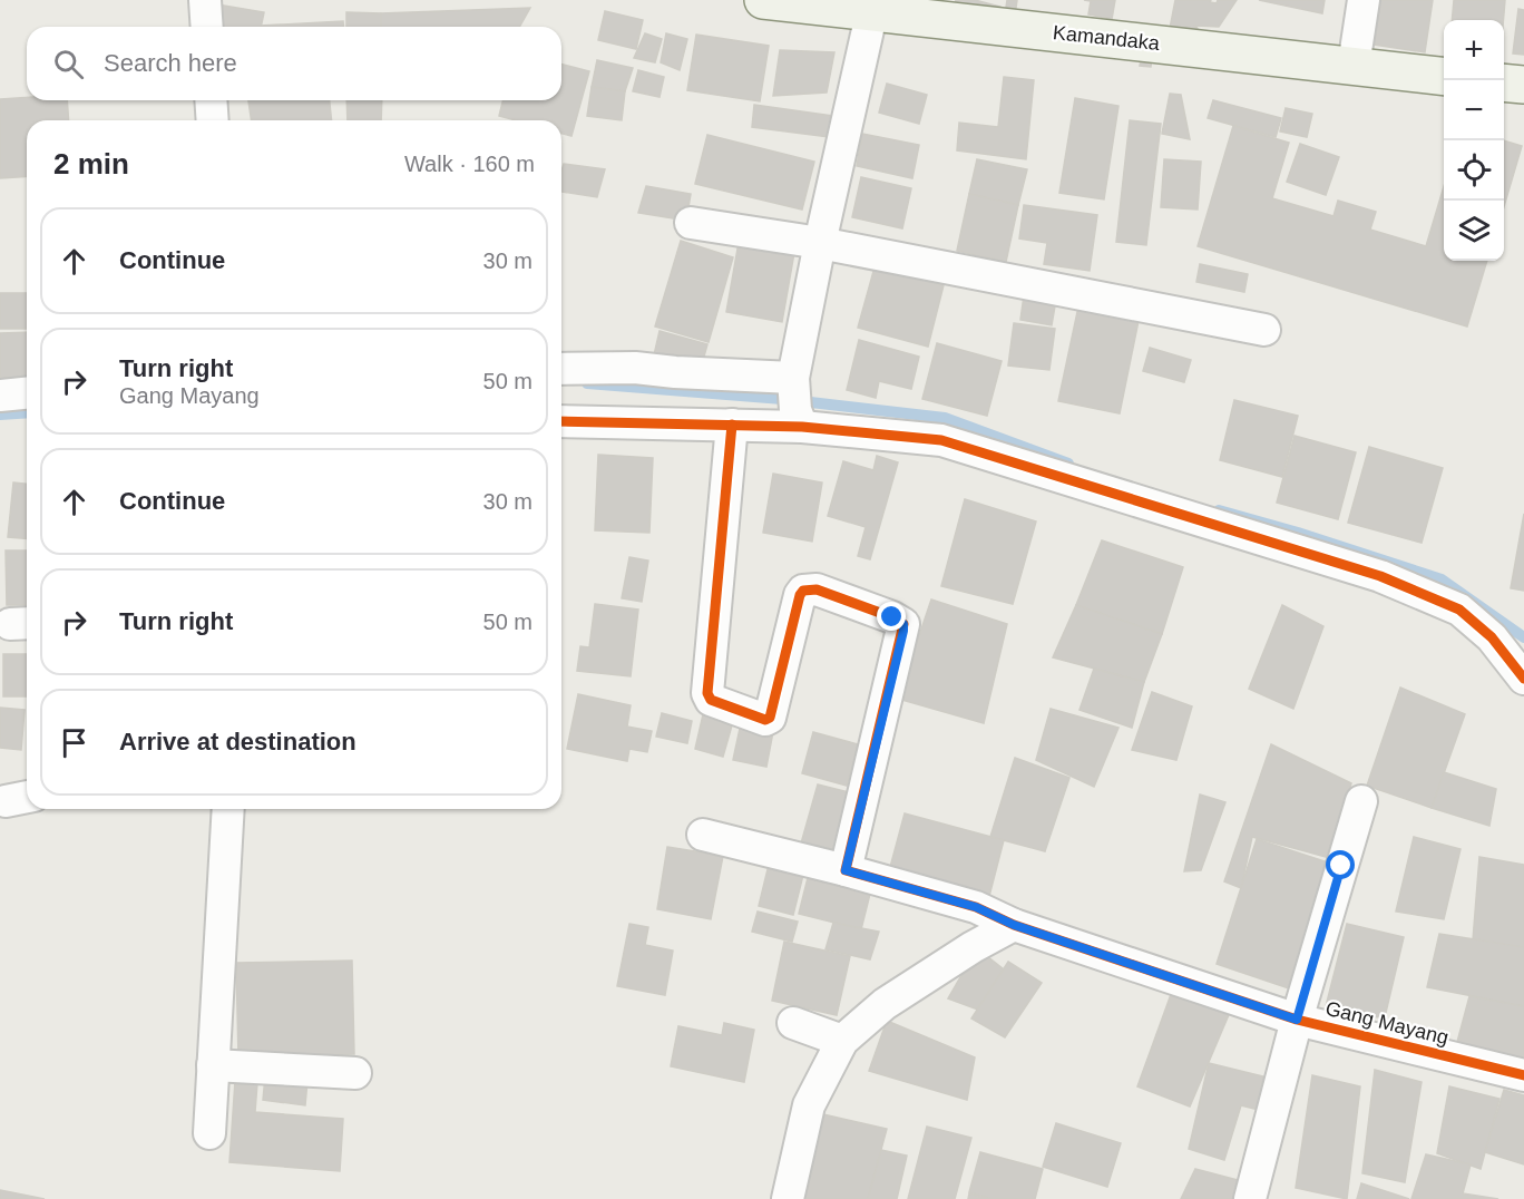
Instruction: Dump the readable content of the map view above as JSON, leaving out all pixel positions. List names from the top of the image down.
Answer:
{
  "streets": {
    "street": ["Kamandaka", "Gang Mayang"]
  },
  "page": {
    "map_buttons": ["+", "−"],
    "search": "Search here",
    "heading": ["2 min", "Walk · 160 m"],
    "list": [
      ["Continue", "30 m"],
      ["Turn right", "Gang Mayang", "50 m"],
      ["Continue", "30 m"],
      ["Turn right", "50 m"],
      "Arrive at destination"
    ]
  }
}
